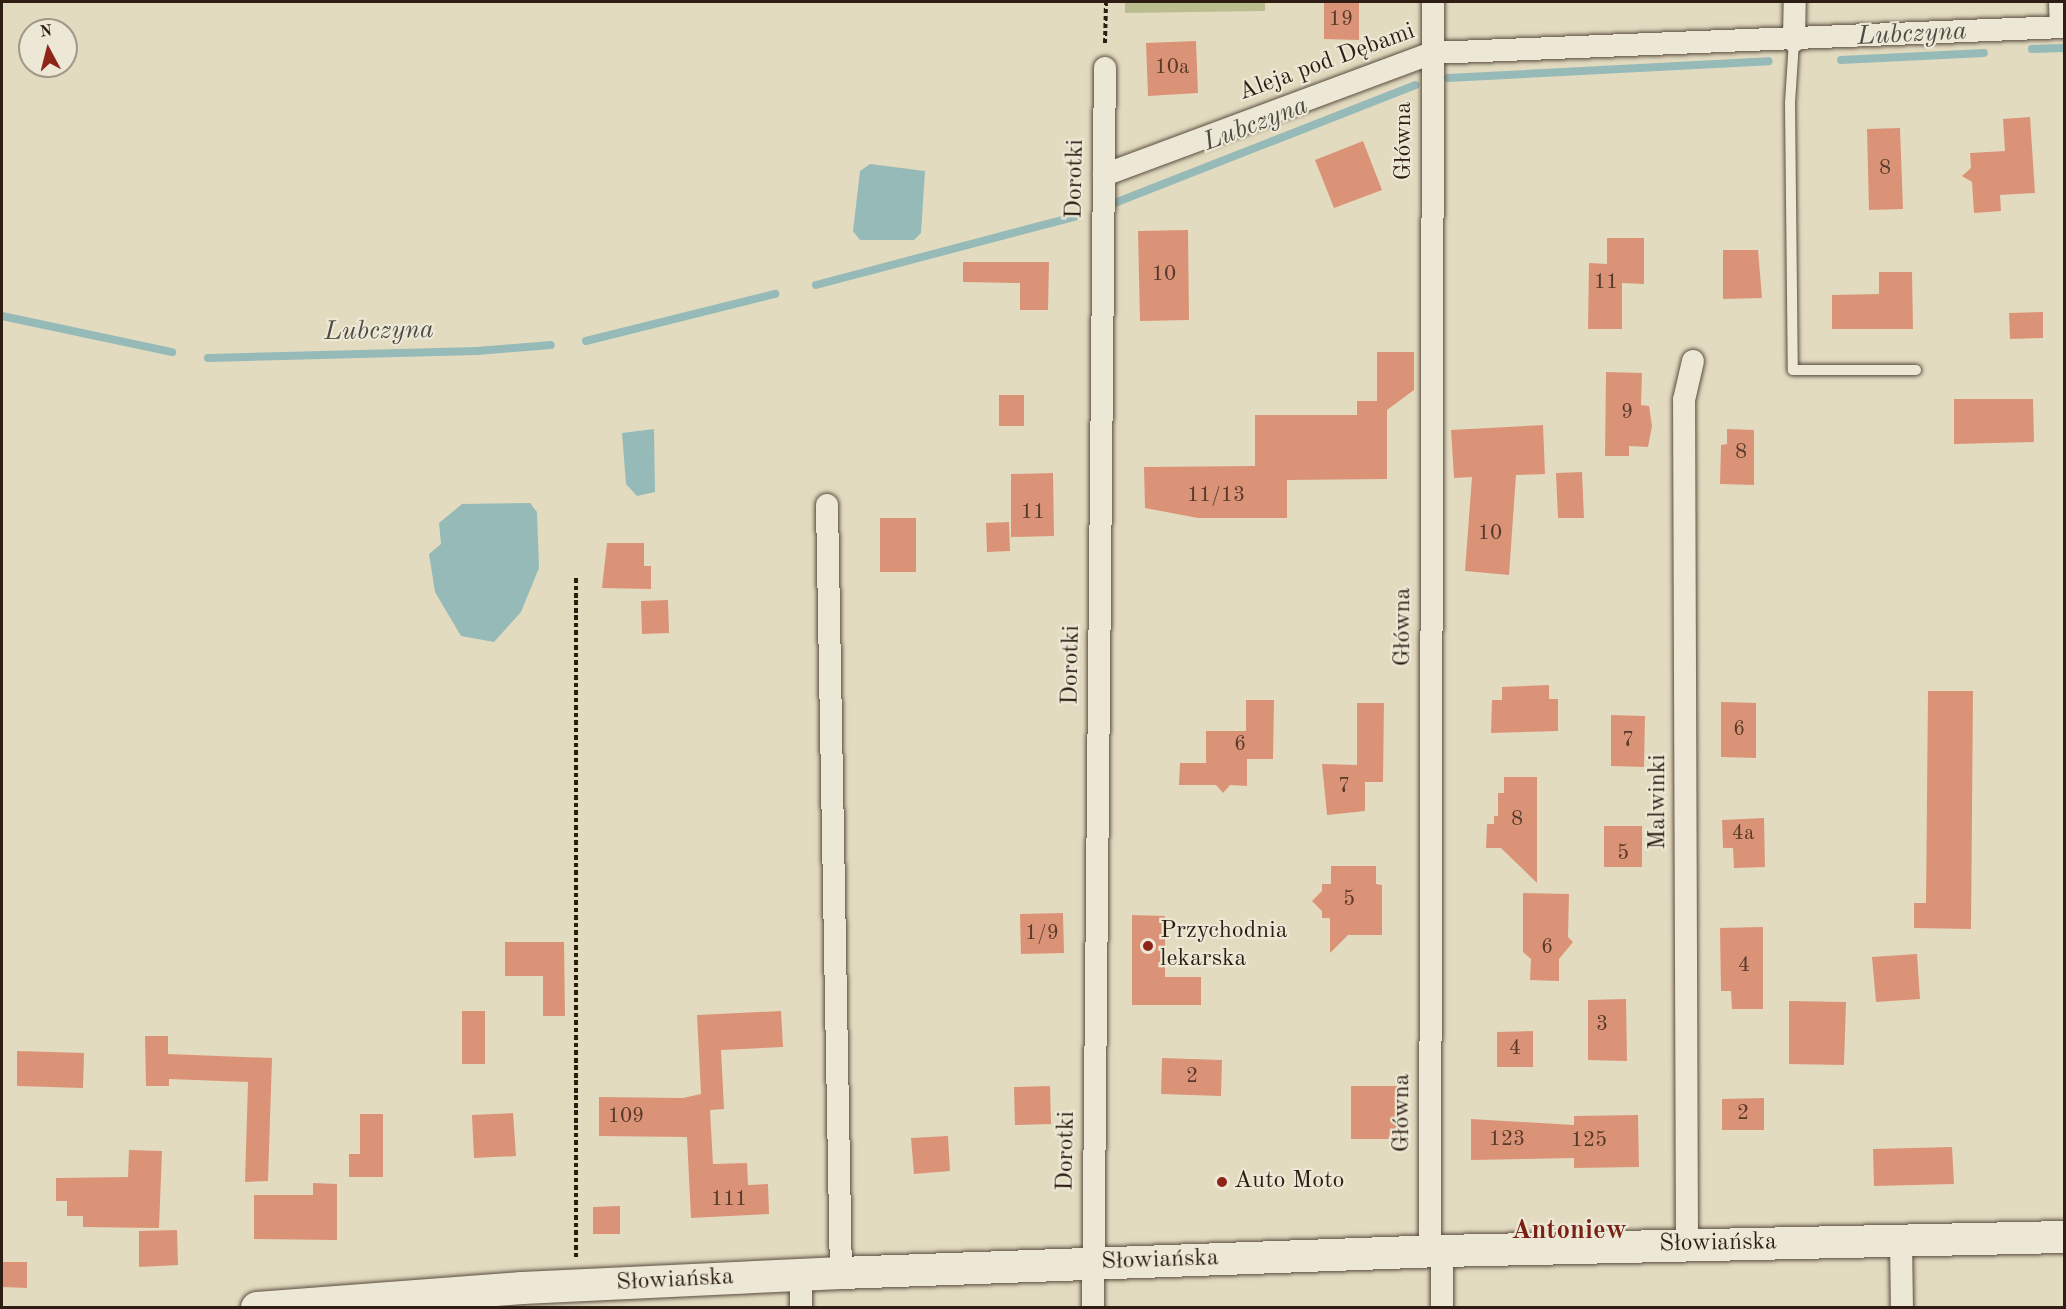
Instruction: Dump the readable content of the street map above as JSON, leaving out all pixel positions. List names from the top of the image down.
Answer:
{
  "streets": {
    "street": [
      "Aleja pod Dębami",
      "Główna",
      "Dorotki",
      "Malwinki",
      "Słowiańska"
    ]
  },
  "crossings": [
    ["Aleja pod Dębami", "Główna"],
    ["Aleja pod Dębami", "Dorotki"],
    ["Główna", "Słowiańska"],
    ["Dorotki", "Słowiańska"],
    ["Malwinki", "Słowiańska"]
  ],
  "districts": ["Antoniew"],
  "water": ["Lubczyna"],
  "places": ["Przychodnia lekarska", "Auto Moto"],
  "house_numbers": [
    "19",
    "10a",
    "8",
    "10",
    "11",
    "9",
    "8",
    "11/13",
    "11",
    "10",
    "6",
    "7",
    "6",
    "7",
    "8",
    "4a",
    "5",
    "5",
    "1/9",
    "6",
    "4",
    "3",
    "4",
    "2",
    "2",
    "109",
    "123",
    "125",
    "111"
  ],
  "north": "top"
}
